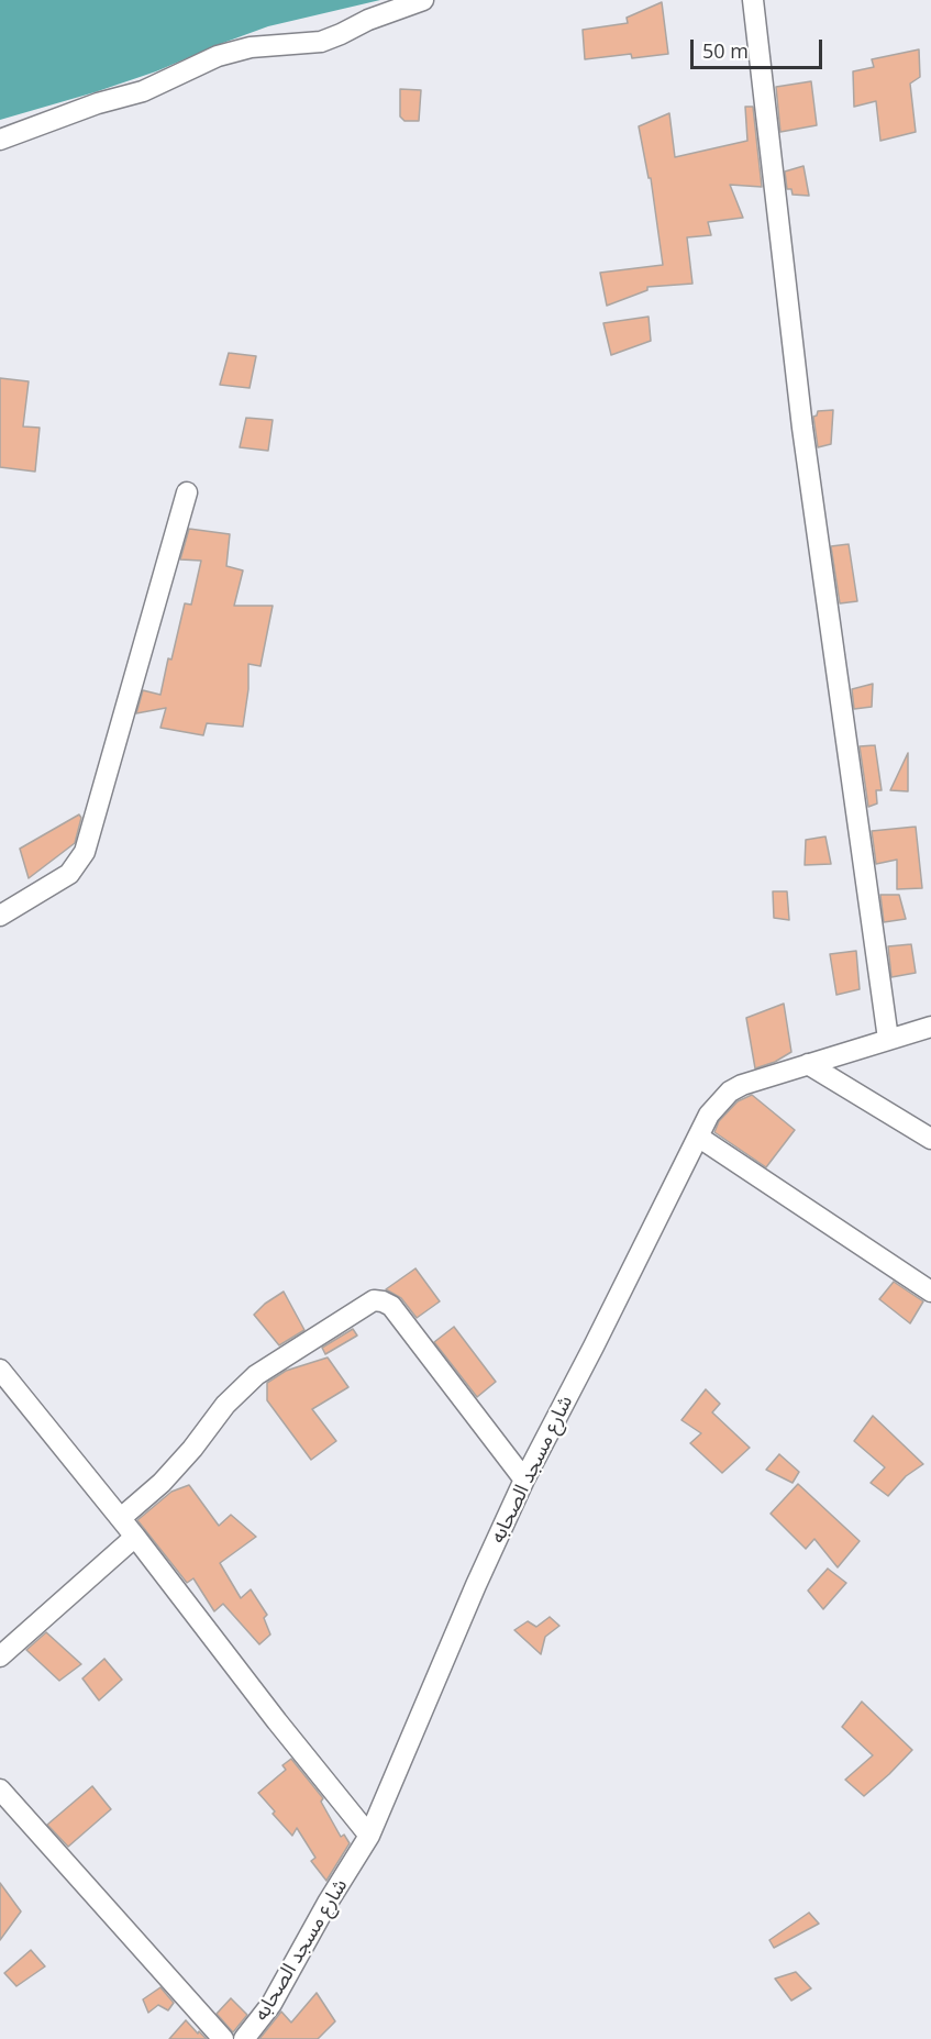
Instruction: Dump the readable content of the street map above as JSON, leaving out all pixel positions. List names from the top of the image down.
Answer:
{
  "streets": {
    "street": ["شارع مسجد الصحابه"]
  },
  "scale_bar": "50 m"
}
